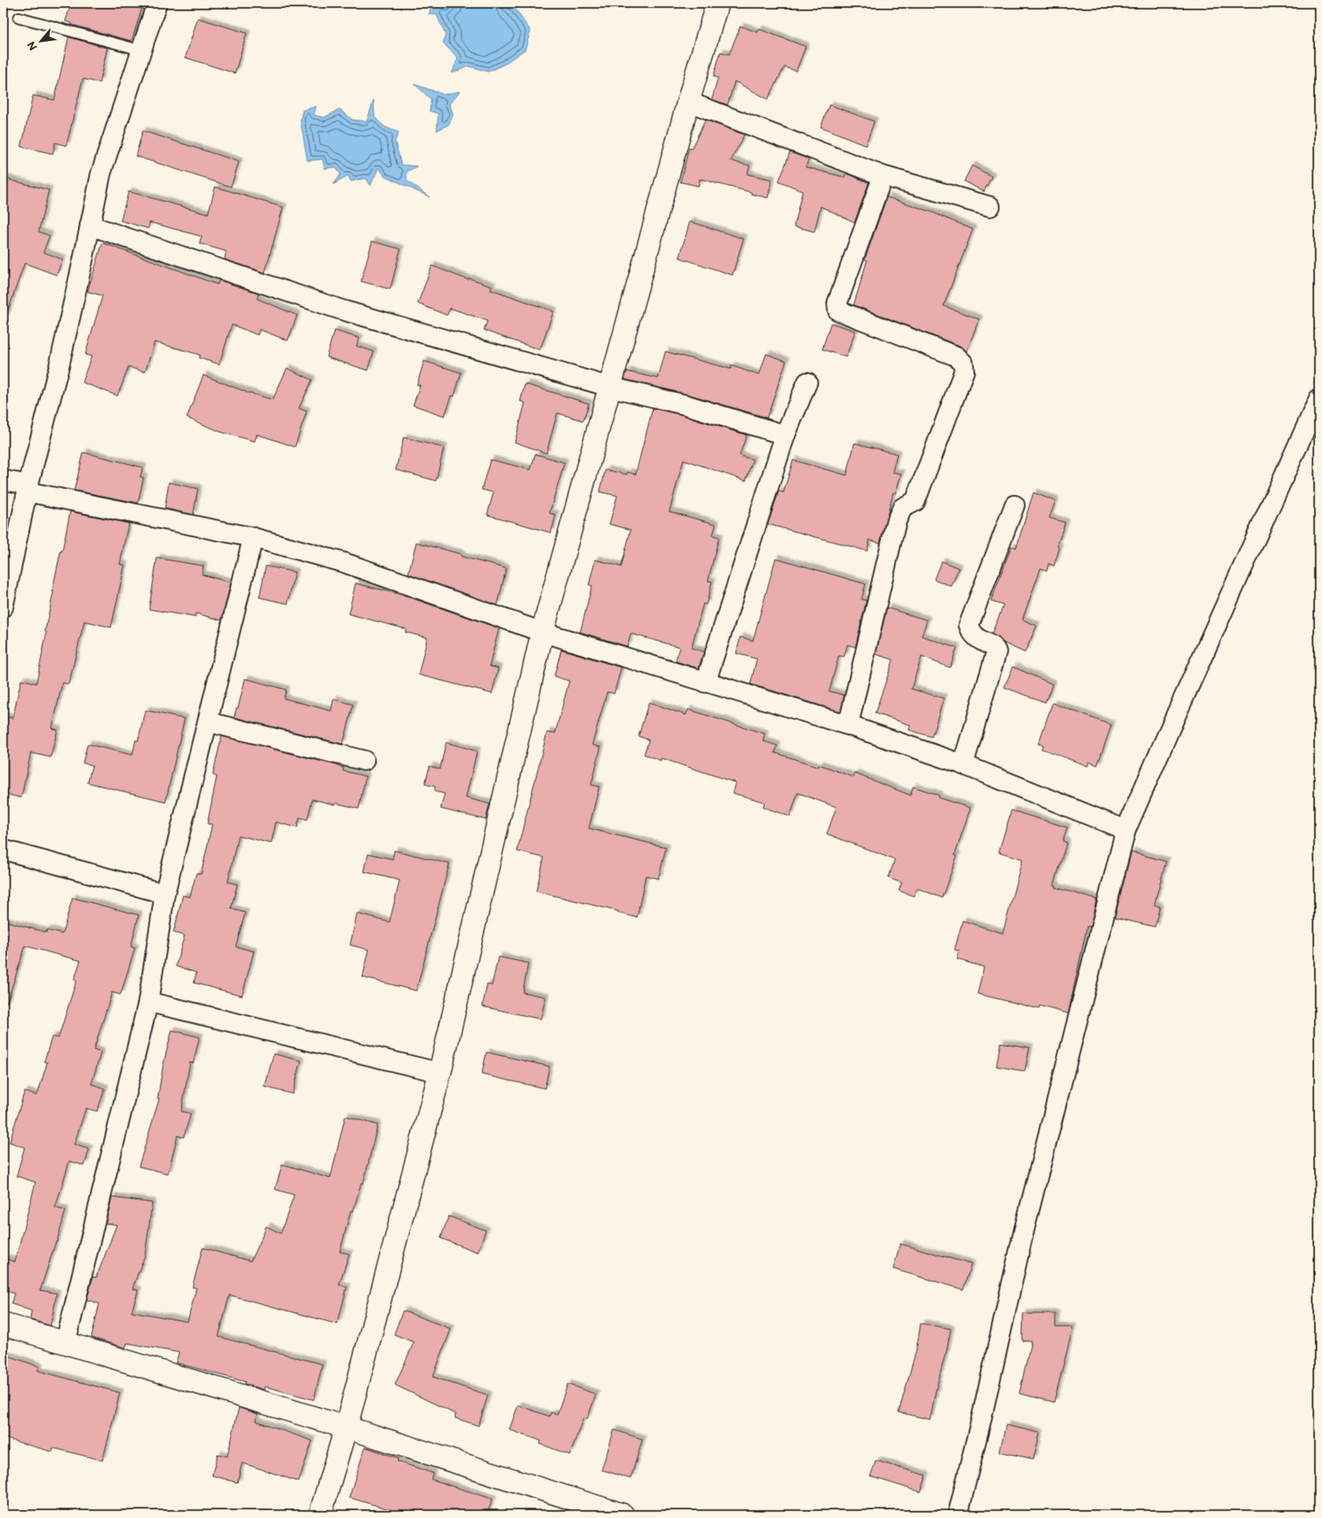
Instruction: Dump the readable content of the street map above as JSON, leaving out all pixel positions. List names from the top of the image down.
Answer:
{
  "north": "bottom left"
}
